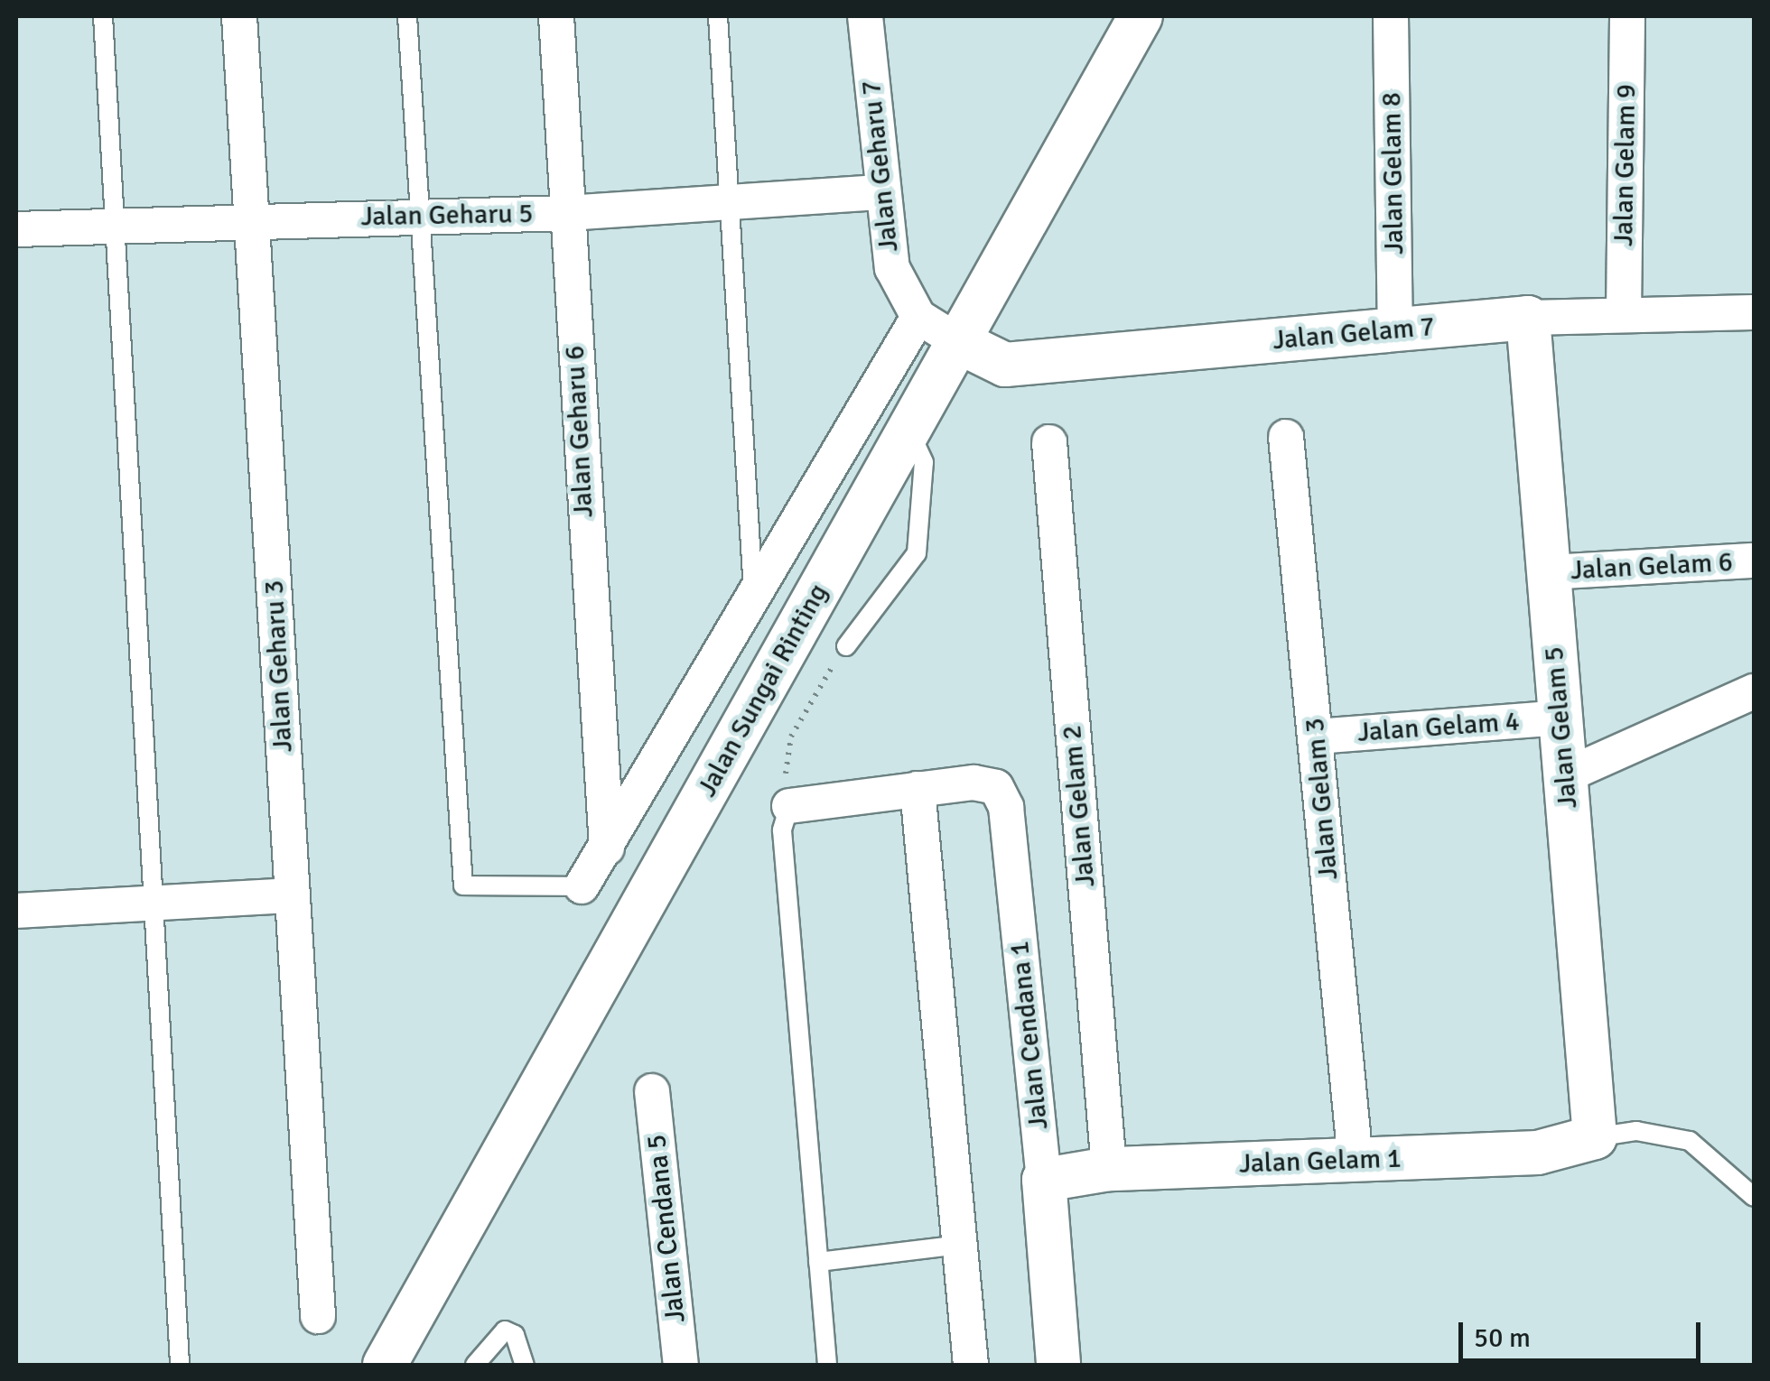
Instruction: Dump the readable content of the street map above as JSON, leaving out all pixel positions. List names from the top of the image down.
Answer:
{
  "streets": {
    "street": [
      "Jalan Gelam 9",
      "Jalan Geharu 7",
      "Jalan Gelam 8",
      "Jalan Geharu 5",
      "Jalan Gelam 7",
      "Jalan Geharu 6",
      "Jalan Gelam 6",
      "Jalan Geharu 3",
      "Jalan Sungai Rinting",
      "Jalan Gelam 4",
      "Jalan Gelam 5",
      "Jalan Gelam 3",
      "Jalan Gelam 2",
      "Jalan Cendana 1",
      "Jalan Gelam 1",
      "Jalan Cendana 5"
    ]
  },
  "crossings": [
    ["Jalan Gelam 9", "Jalan Gelam 7"],
    ["Jalan Geharu 7", "Jalan Geharu 5"],
    ["Jalan Geharu 7", "Jalan Gelam 7"],
    ["Jalan Geharu 7", "Jalan Sungai Rinting"],
    ["Jalan Gelam 8", "Jalan Gelam 7"],
    ["Jalan Geharu 5", "Jalan Geharu 6"],
    ["Jalan Geharu 5", "Jalan Geharu 3"],
    ["Jalan Gelam 7", "Jalan Sungai Rinting"],
    ["Jalan Gelam 7", "Jalan Gelam 5"],
    ["Jalan Gelam 6", "Jalan Gelam 5"],
    ["Jalan Gelam 4", "Jalan Gelam 5"],
    ["Jalan Gelam 4", "Jalan Gelam 3"],
    ["Jalan Gelam 5", "Jalan Gelam 1"],
    ["Jalan Gelam 3", "Jalan Gelam 1"],
    ["Jalan Gelam 2", "Jalan Gelam 1"],
    ["Jalan Cendana 1", "Jalan Gelam 1"]
  ],
  "scale_bar": "50 m"
}
